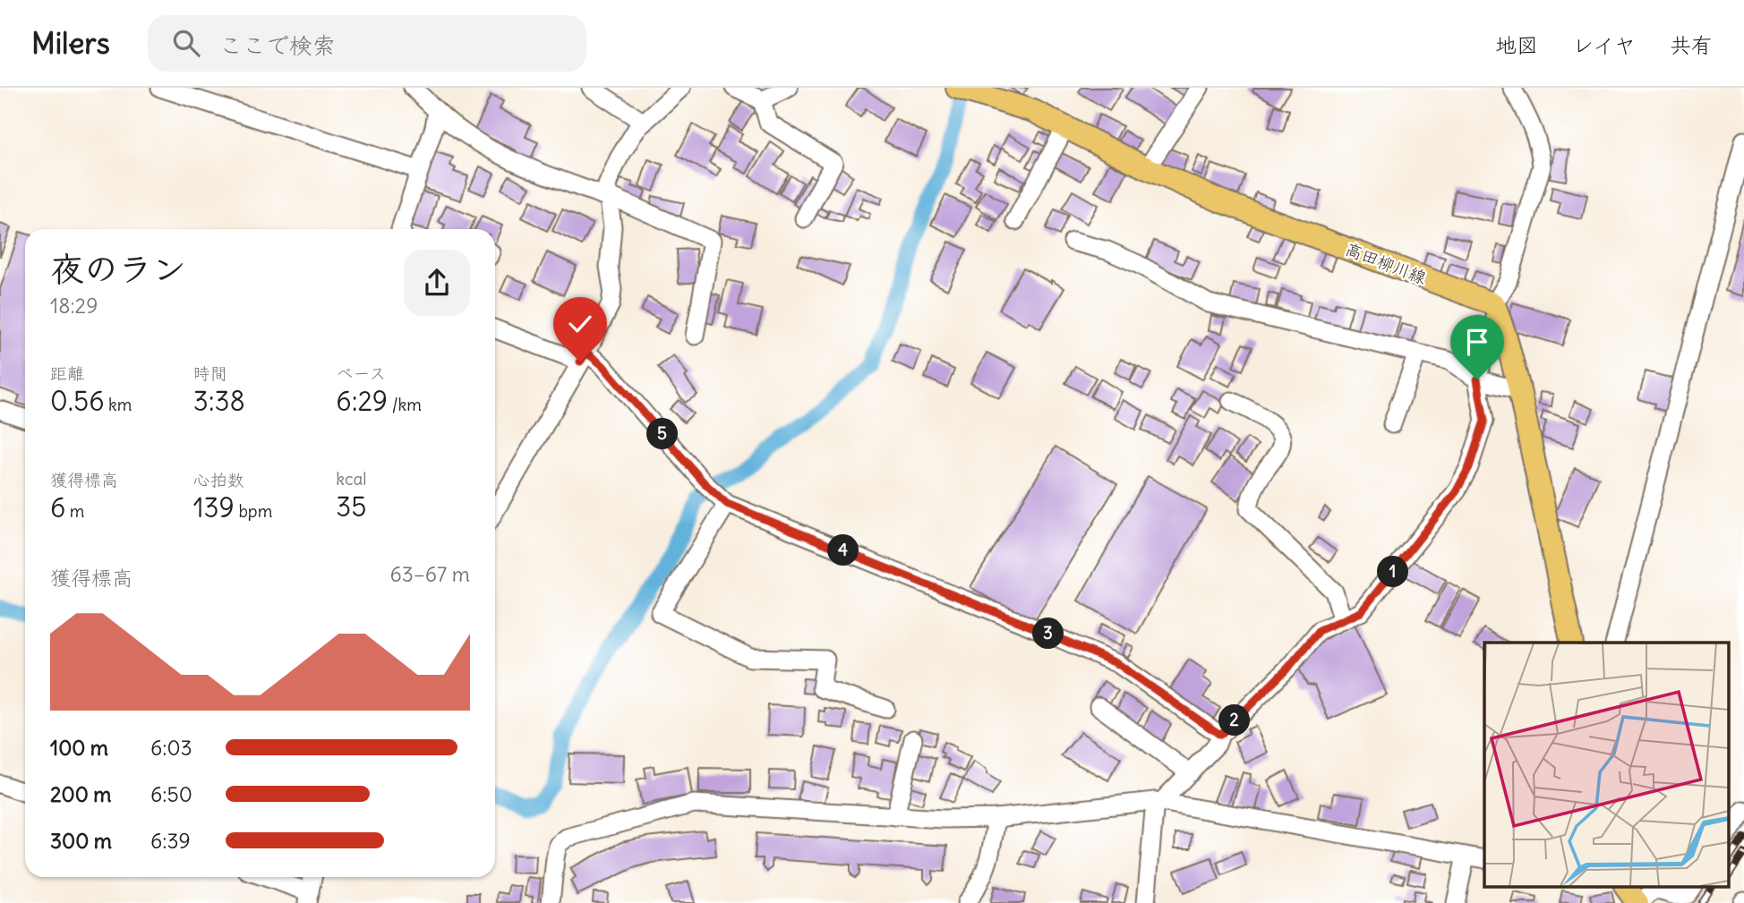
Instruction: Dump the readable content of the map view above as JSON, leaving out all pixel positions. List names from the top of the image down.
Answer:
{
  "streets": {
    "main road": ["高田柳川線"]
  },
  "page": {
    "header": "Milers",
    "search": "ここで検索",
    "nav": ["地図", "レイヤ", "共有"],
    "heading": ["夜のラン", "18:29"],
    "stats": [
      ["距離", "0.56 km"],
      ["時間", "3:38"],
      ["ペース", "6:29 /km"],
      ["獲得標高", "6 m"],
      ["心拍数", "139 bpm"],
      ["kcal", "35"]
    ],
    "pins": [
      "5",
      "4",
      "1",
      "3",
      "2"
    ],
    "chart": ["獲得標高", "63–67 m"],
    "list": [
      {
        "name": "100 m",
        "note": "6:03"
      },
      {
        "name": "200 m",
        "note": "6:50"
      },
      {
        "name": "300 m",
        "note": "6:39"
      }
    ]
  }
}
